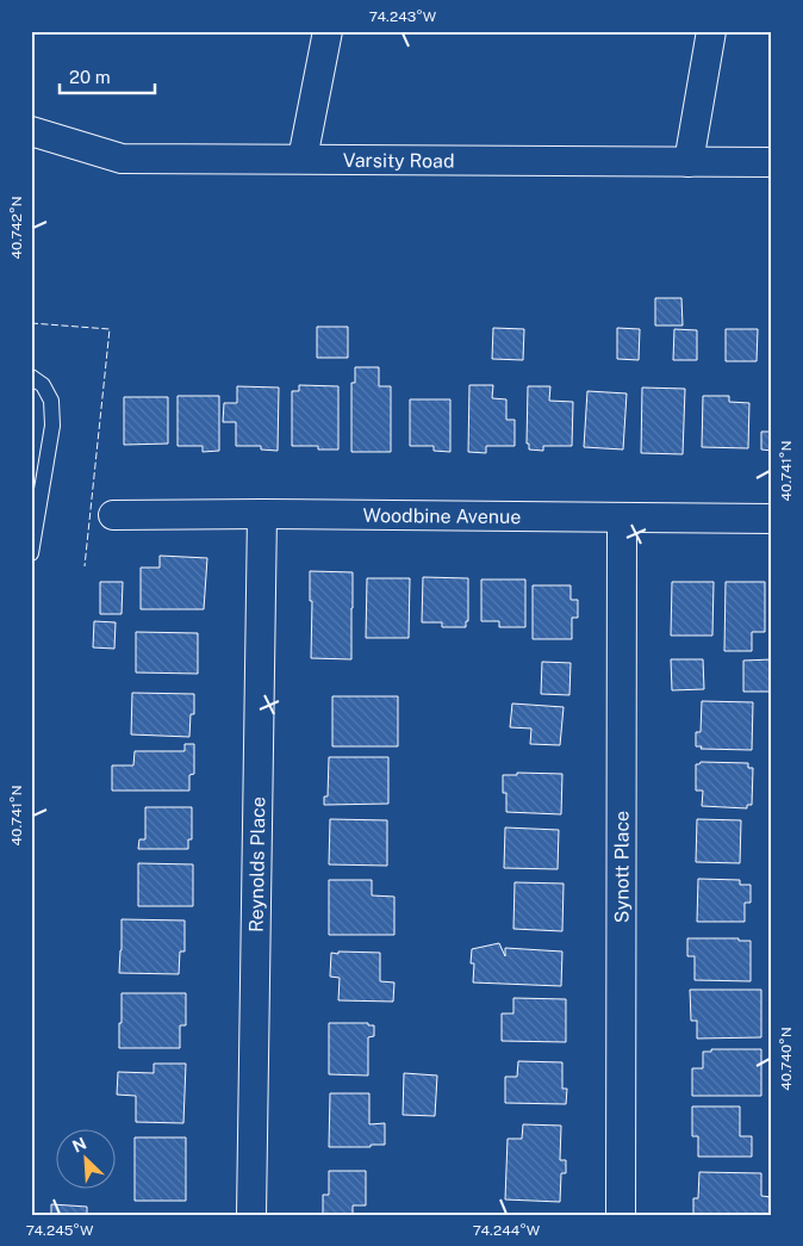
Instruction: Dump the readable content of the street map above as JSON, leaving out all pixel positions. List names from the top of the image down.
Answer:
{
  "streets": {
    "street": [
      "Varsity Road",
      "Woodbine Avenue",
      "Reynolds Place",
      "Synott Place"
    ]
  },
  "crossings": [
    ["Woodbine Avenue", "Reynolds Place"],
    ["Woodbine Avenue", "Synott Place"]
  ],
  "scale_bar": "20 m",
  "north": "top left",
  "coordinates": [
    "74.243°W",
    "40.742°N",
    "40.741°N",
    "40.740°N",
    "74.245°W",
    "74.244°W"
  ]
}
